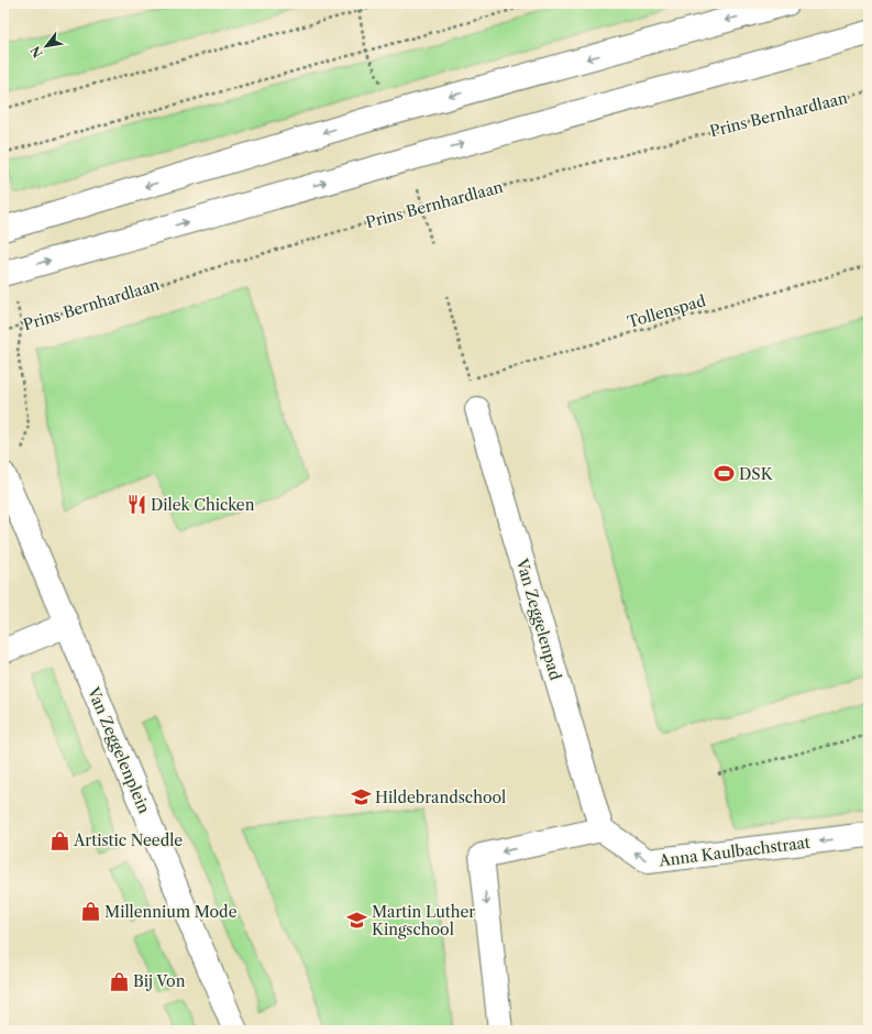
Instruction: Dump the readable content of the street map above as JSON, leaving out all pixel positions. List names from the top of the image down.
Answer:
{
  "streets": {
    "main road": ["Van Zeggelenpad", "Van Zeggelenplein", "Anna Kaulbachstraat"],
    "path": ["Prins Bernhardlaan", "Tollenspad"]
  },
  "crossings": [
    ["Van Zeggelenpad", "Anna Kaulbachstraat"]
  ],
  "one_way": ["Anna Kaulbachstraat"],
  "places": {
    "sports": ["DSK"],
    "restaurant": ["Dilek Chicken"],
    "school or university": ["Hildebrandschool", "Martin Luther Kingschool"],
    "shop": ["Artistic Needle", "Millennium Mode", "Bij Von"]
  },
  "north": "bottom left"
}
